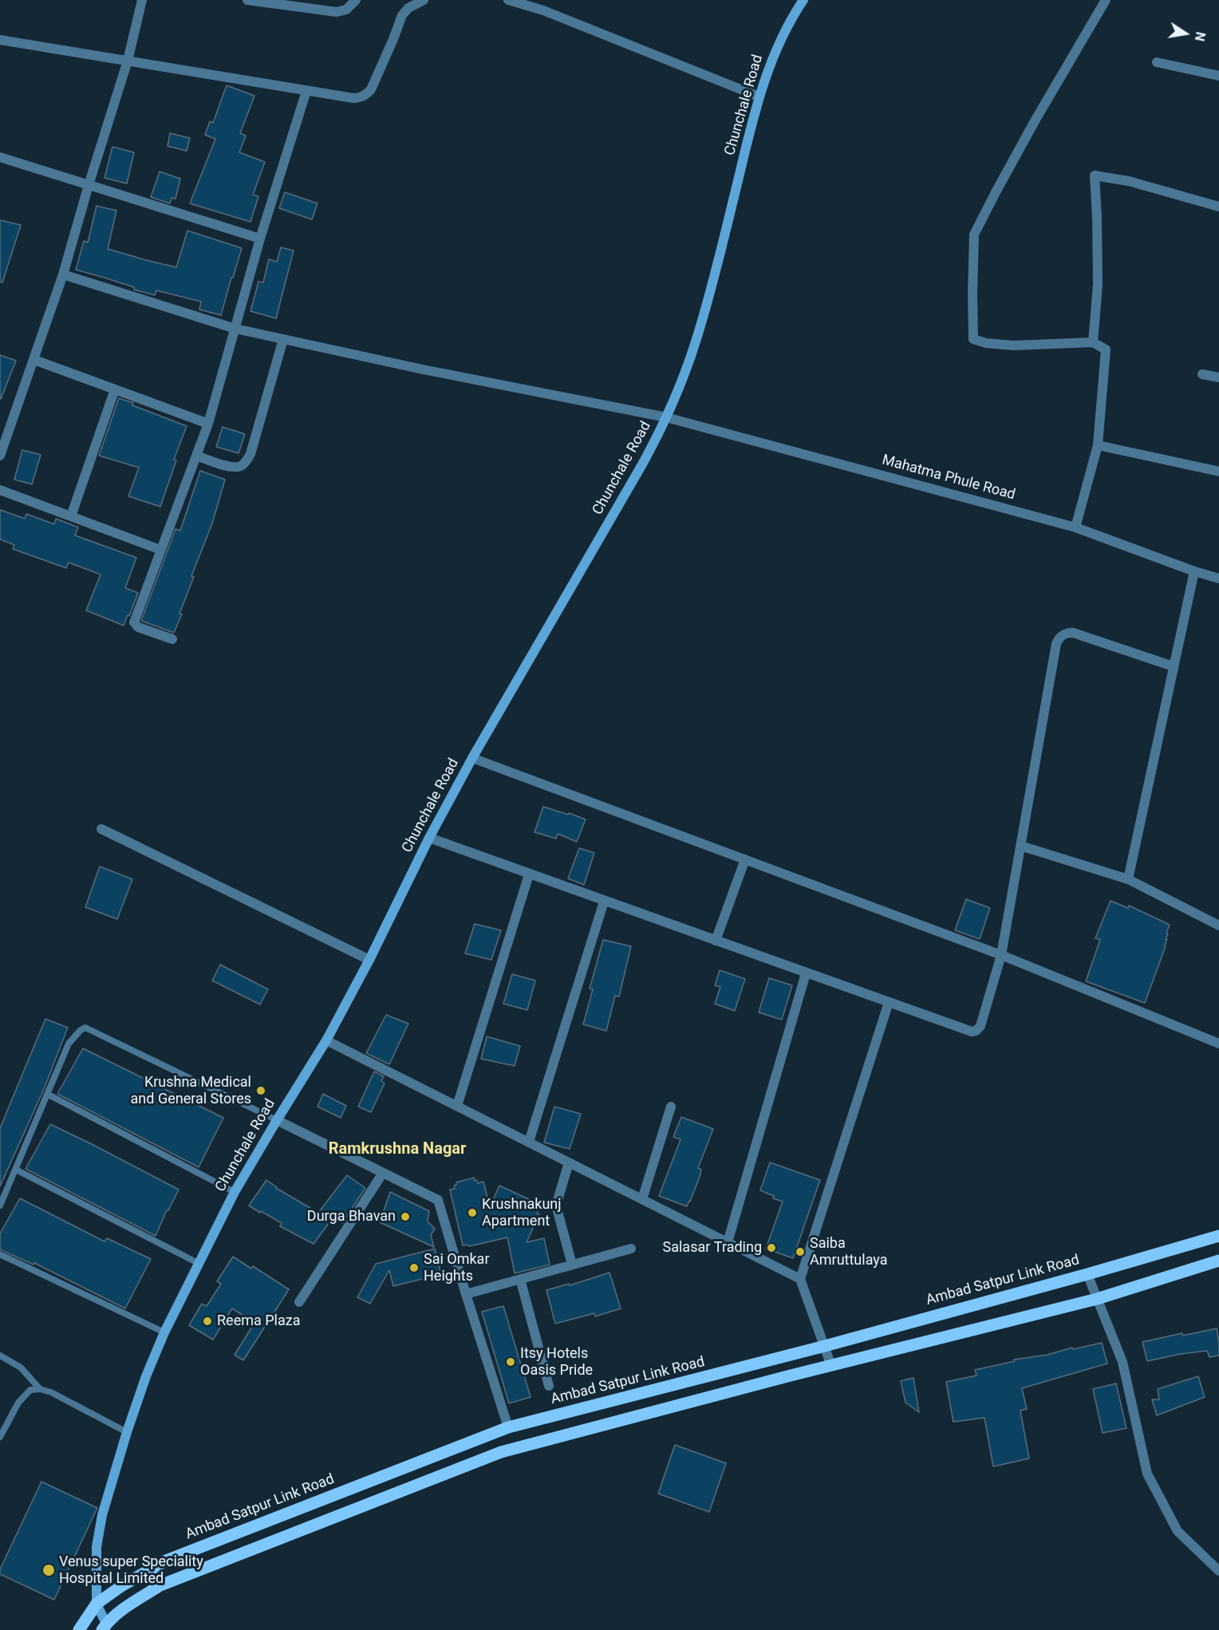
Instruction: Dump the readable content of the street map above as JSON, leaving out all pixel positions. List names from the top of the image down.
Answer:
{
  "streets": {
    "main road": ["Ambad Satpur Link Road"],
    "street": ["Chunchale Road", "Mahatma Phule Road"]
  },
  "crossings": [
    ["Chunchale Road", "Mahatma Phule Road"],
    ["Chunchale Road", "Ambad Satpur Link Road"]
  ],
  "districts": ["Ramkrushna Nagar"],
  "places": [
    "Krushna Medical and General Stores",
    "Krushnakunj Apartment",
    "Durga Bhavan",
    "Salasar Trading",
    "Saiba Amruttulaya",
    "Sai Omkar Heights",
    "Reema Plaza",
    "Itsy Hotels Oasis Pride",
    "Venus super Speciality Hospital Limited"
  ],
  "north": "right"
}
